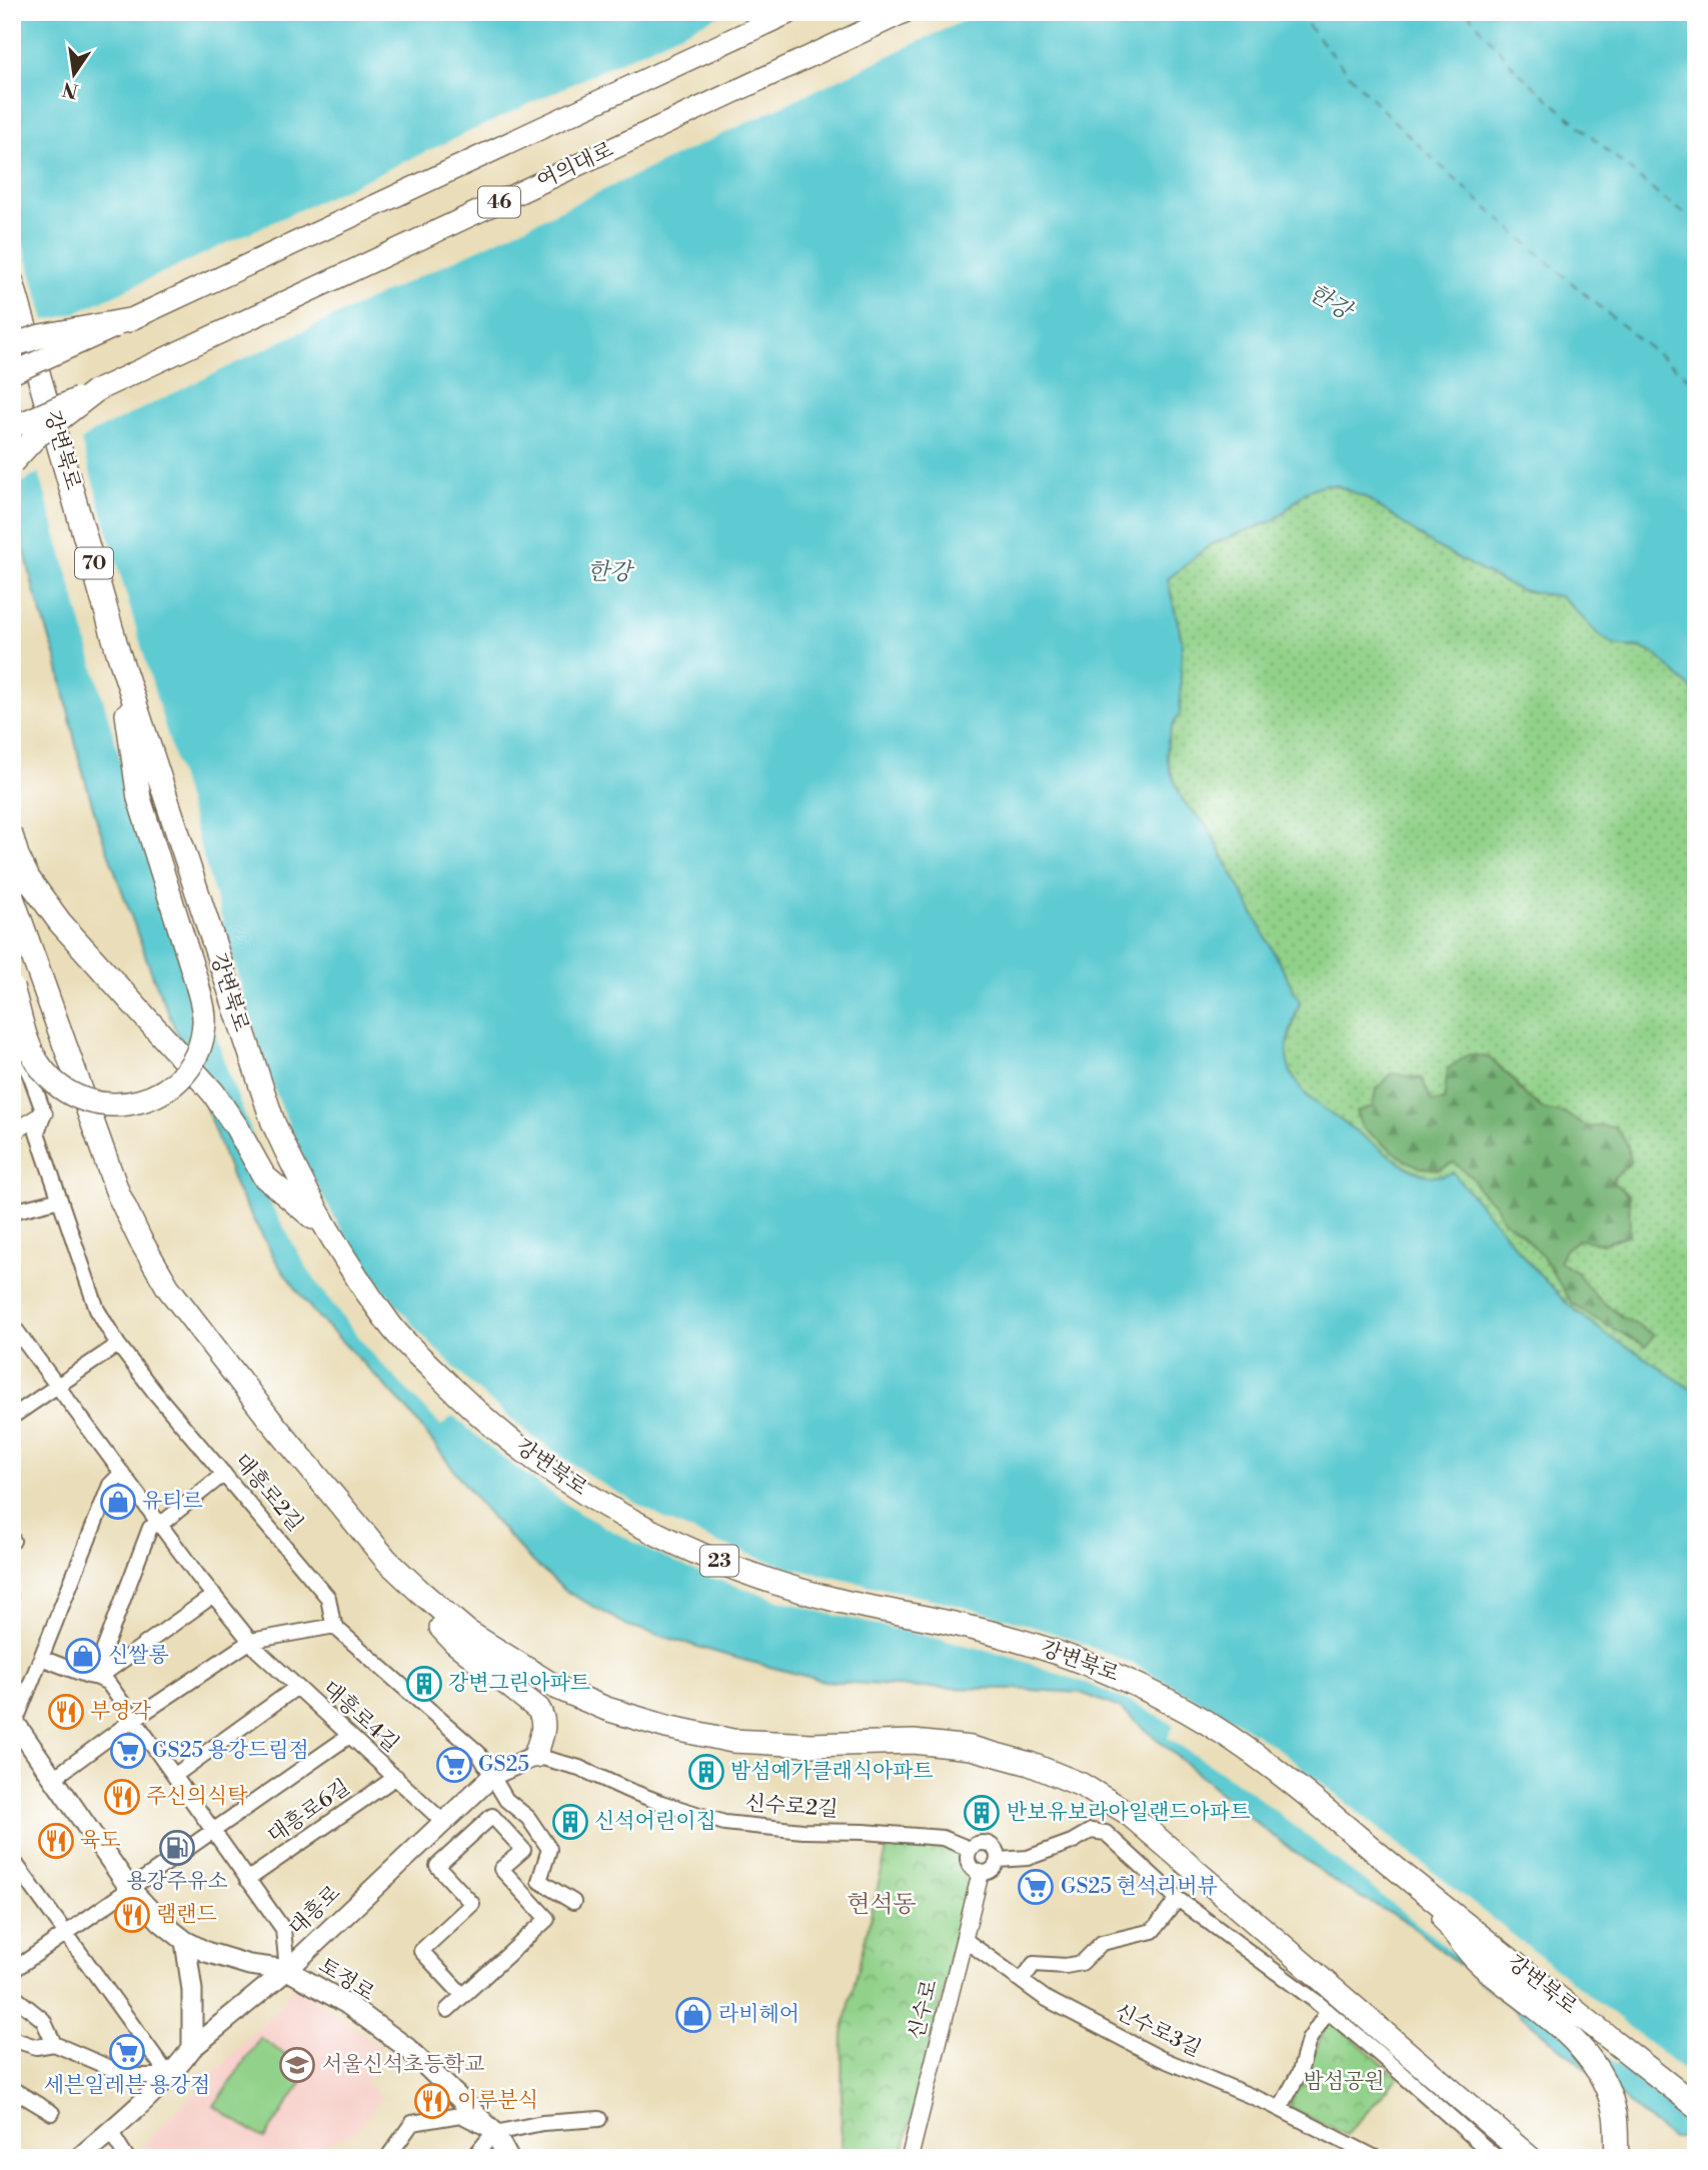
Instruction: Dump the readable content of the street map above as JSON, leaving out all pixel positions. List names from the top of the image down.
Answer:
{
  "streets": {
    "highway": [
      "46",
      "강변북로",
      "70",
      "23"
    ],
    "main road": ["여의대로", "대흥로", "토정로"],
    "street": [
      "대흥로2길",
      "대흥로4길",
      "신수로2길",
      "대흥로6길",
      "신수로",
      "신수로3길"
    ]
  },
  "crossings": [
    ["여의대로", "46"],
    ["대흥로2길", "대흥로"],
    ["대흥로4길", "대흥로6길"],
    ["대흥로4길", "대흥로"],
    ["대흥로4길", "토정로"],
    ["신수로2길", "대흥로"],
    ["신수로2길", "신수로"],
    ["대흥로", "토정로"],
    ["신수로", "신수로3길"]
  ],
  "districts": ["현석동"],
  "water": ["한강"],
  "parks": ["밤섬공원"],
  "places": {
    "shop": ["유티르", "신쌀롱", "라비헤어"],
    "building": [
      "강변그린아파트",
      "밤섬예가클래식아파트",
      "반보유보라아일랜드아파트",
      "신석어린이집"
    ],
    "restaurant": [
      "부영각",
      "주신의식탁",
      "육도",
      "램랜드",
      "이루분식"
    ],
    "supermarket": [
      "GS25 용강드림점",
      "GS25",
      "GS25 현석리버뷰",
      "세븐일레븐 용강점"
    ],
    "fuel station": ["용강주유소"],
    "school or university": ["서울신석초등학교"]
  },
  "north": "bottom"
}
